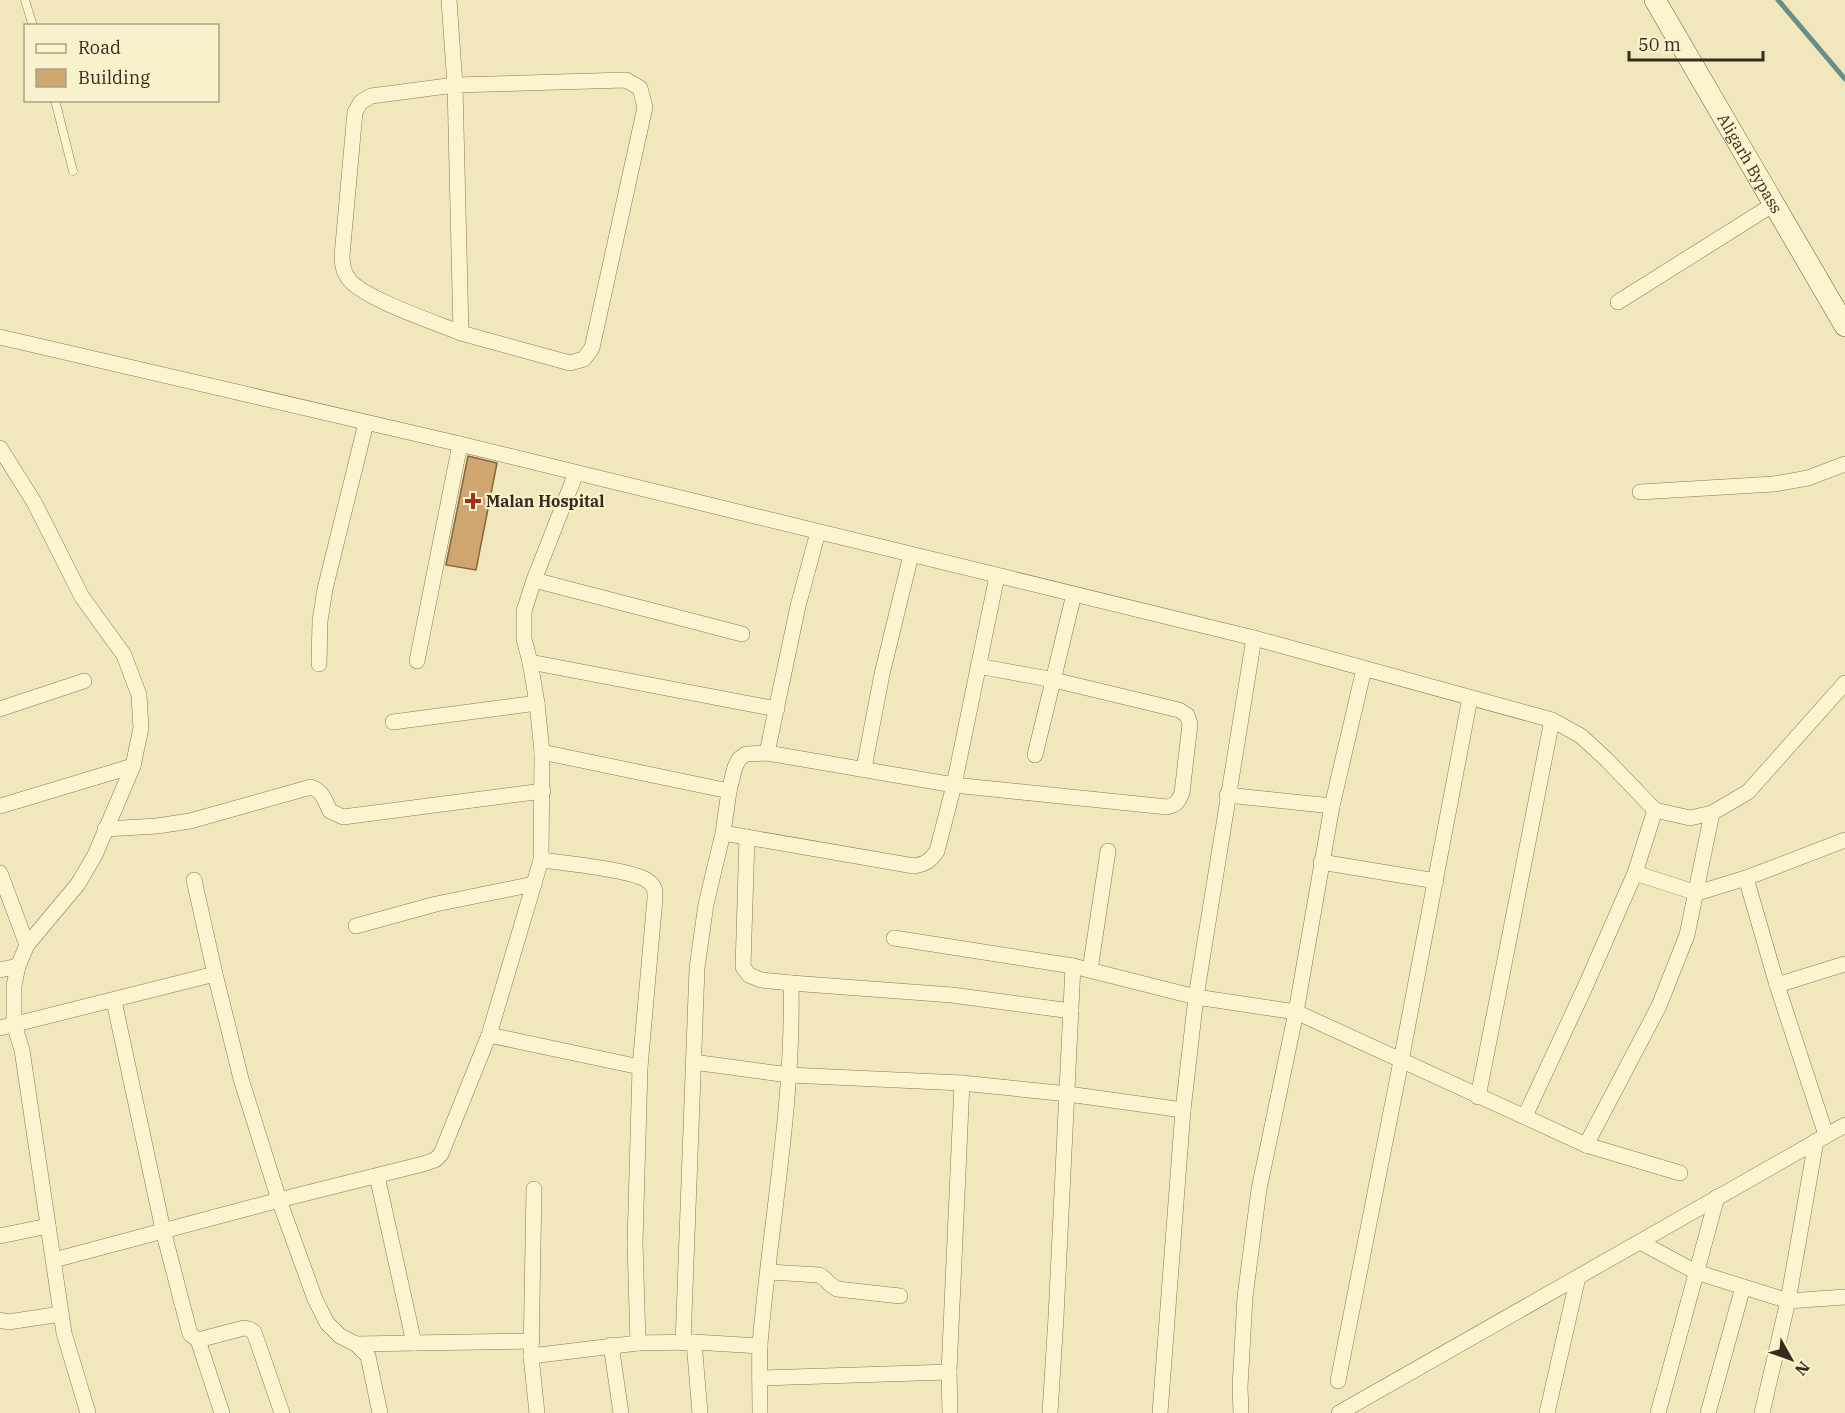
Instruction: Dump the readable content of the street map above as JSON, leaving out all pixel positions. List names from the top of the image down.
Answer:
{
  "streets": {
    "main road": ["Aligarh Bypass"]
  },
  "places": {
    "health": ["Malan Hospital"]
  },
  "legend": ["Road", "Building"],
  "scale_bar": "50 m",
  "north": "bottom right"
}
